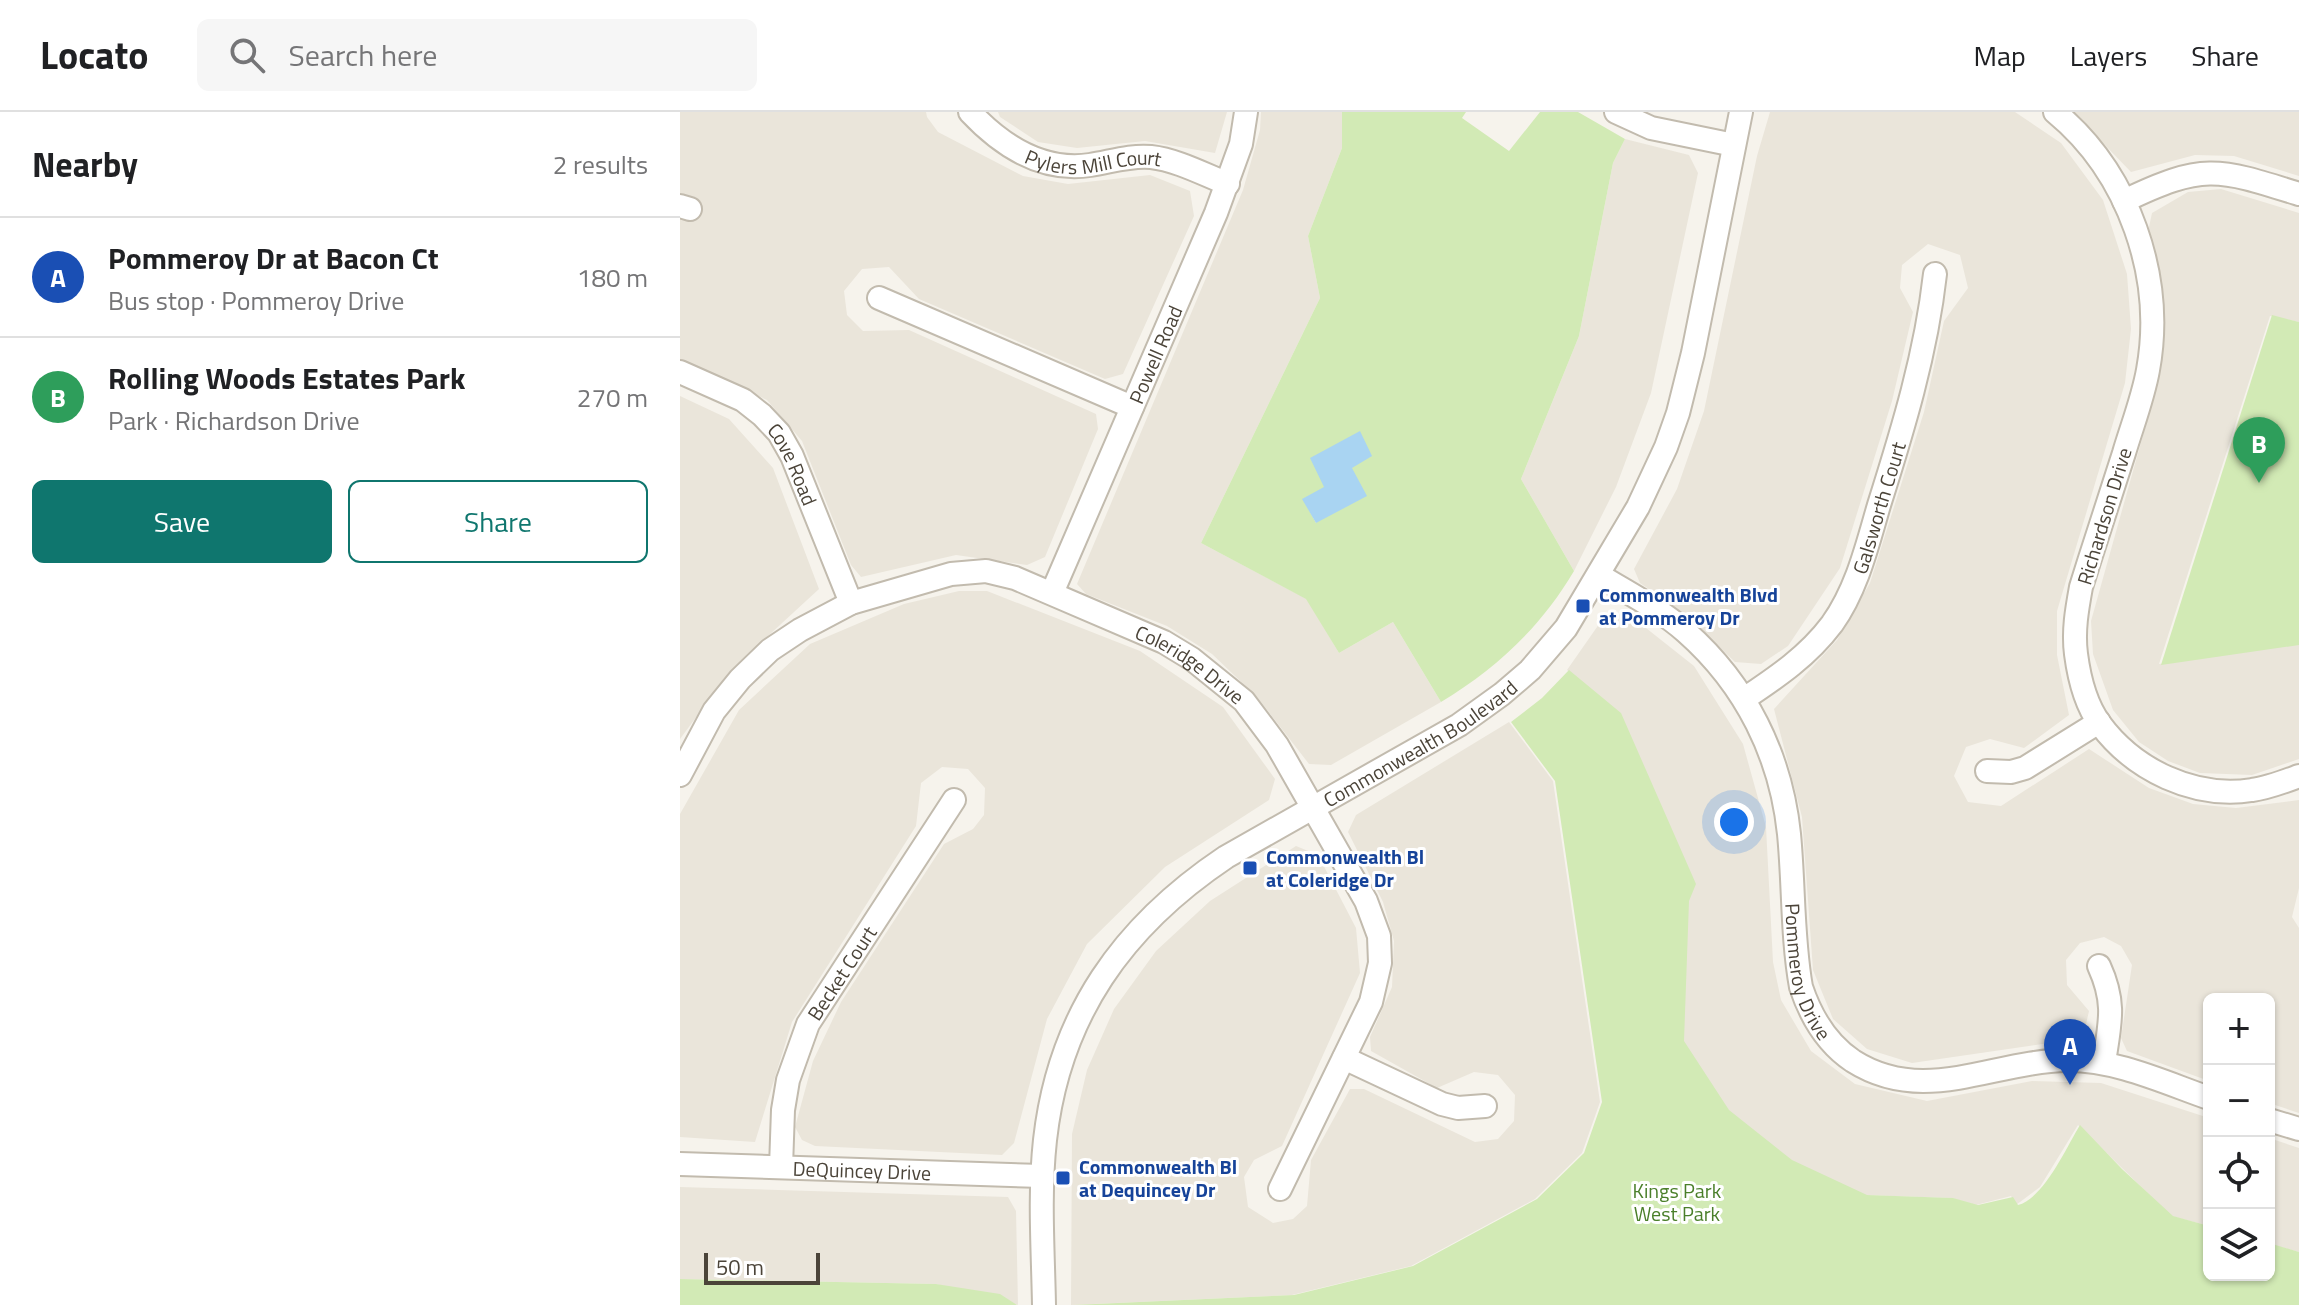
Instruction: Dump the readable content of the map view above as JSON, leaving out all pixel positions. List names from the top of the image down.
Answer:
{
  "streets": {
    "street": [
      "Pylers Mill Court",
      "Powell Road",
      "Cove Road",
      "Galsworth Court",
      "Richardson Drive",
      "Coleridge Drive",
      "Commonwealth Boulevard",
      "Pommeroy Drive",
      "Becket Court",
      "DeQuincey Drive"
    ]
  },
  "crossings": [
    ["Pylers Mill Court", "Powell Road"],
    ["Powell Road", "Coleridge Drive"],
    ["Cove Road", "Coleridge Drive"],
    ["Galsworth Court", "Pommeroy Drive"],
    ["Coleridge Drive", "Commonwealth Boulevard"],
    ["Commonwealth Boulevard", "Pommeroy Drive"],
    ["Commonwealth Boulevard", "DeQuincey Drive"],
    ["Becket Court", "DeQuincey Drive"]
  ],
  "parks": ["Kings Park West Park"],
  "places": {
    "transit": ["Commonwealth Blvd at Pommeroy Dr", "Commonwealth Bl at Coleridge Dr", "Commonwealth Bl at Dequincey Dr"]
  },
  "scale_bar": "50 m",
  "page": {
    "header": "Locato",
    "search": "Search here",
    "nav": ["Map", "Layers", "Share"],
    "heading": ["Nearby", "2 results"],
    "list": [
      {
        "mark": "A",
        "name": "Pommeroy Dr at Bacon Ct",
        "note": "Bus stop · Pommeroy Drive",
        "value": "180 m"
      },
      {
        "mark": "B",
        "name": "Rolling Woods Estates Park",
        "note": "Park · Richardson Drive",
        "value": "270 m"
      }
    ],
    "pins": ["B", "A"],
    "buttons": ["Save", "Share"],
    "map_buttons": ["+", "−"],
    "scale": "50 m"
  }
}
